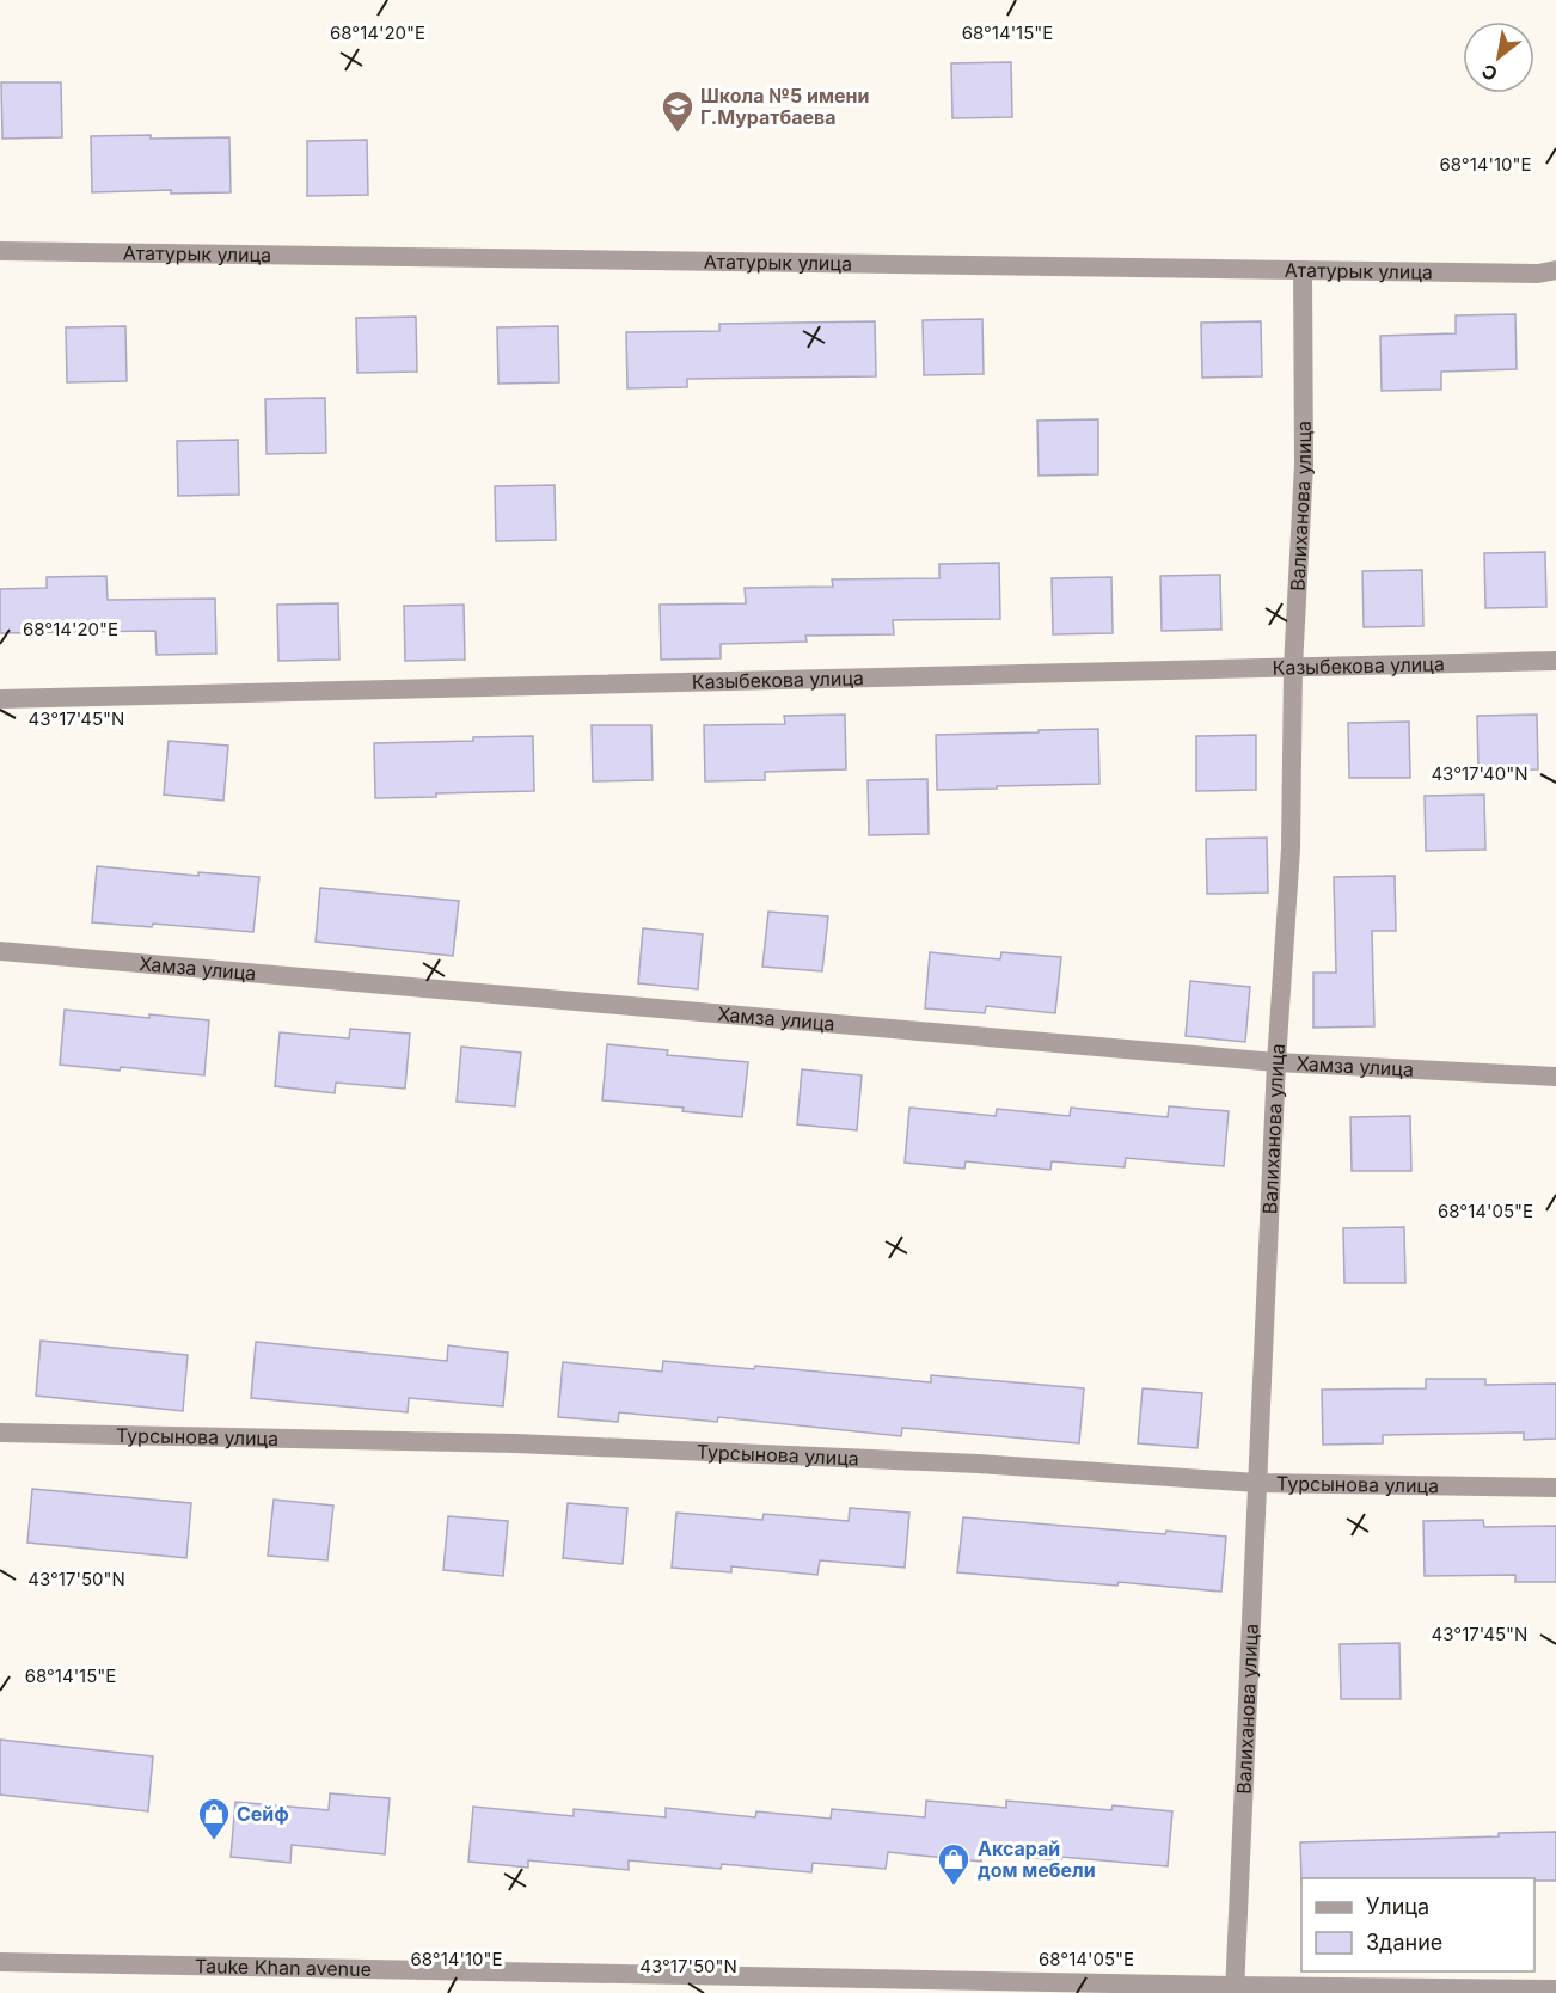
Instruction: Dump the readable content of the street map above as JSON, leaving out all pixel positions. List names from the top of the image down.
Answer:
{
  "streets": {
    "street": [
      "Ататурык улица",
      "Валиханова улица",
      "Казыбекова улица",
      "Хамза улица",
      "Турсынова улица",
      "Tauke Khan avenue"
    ]
  },
  "crossings": [
    ["Ататурык улица", "Валиханова улица"],
    ["Валиханова улица", "Казыбекова улица"],
    ["Валиханова улица", "Хамза улица"],
    ["Валиханова улица", "Турсынова улица"],
    ["Валиханова улица", "Tauke Khan avenue"]
  ],
  "places": {
    "school or university": ["Школа №5 имени Г.Муратбаева"],
    "shop": ["Сейф", "Аксарай дом мебели"]
  },
  "legend": ["Улица", "Здание"],
  "north": "bottom left",
  "coordinates": [
    "68°14'20\"E",
    "68°14'15\"E",
    "68°14'10\"E",
    "43°17'45\"N",
    "43°17'40\"N",
    "68°14'05\"E",
    "43°17'50\"N"
  ]
}
